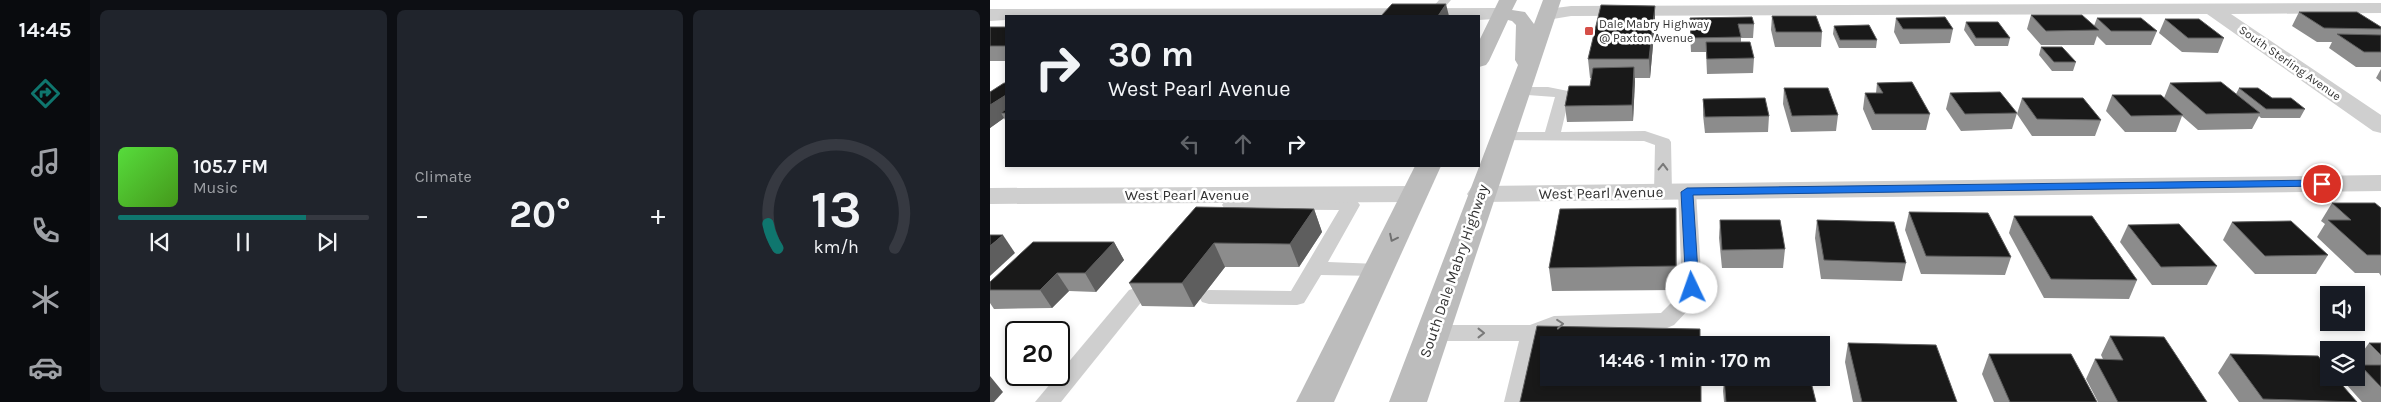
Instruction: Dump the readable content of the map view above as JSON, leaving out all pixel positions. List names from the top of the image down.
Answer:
{
  "streets": {
    "main road": ["South Dale Mabry Highway"],
    "street": ["South Sterling Avenue", "West Pearl Avenue"]
  },
  "crossings": [
    ["West Pearl Avenue", "South Dale Mabry Highway"]
  ],
  "places": {
    "transit": ["Dale Mabry Highway @ Paxton Avenue"]
  },
  "page": {
    "tabs": "14:45",
    "tile": "Climate",
    "turn": ["30 m", "West Pearl Avenue"],
    "song": ["105.7 FM", "Music"],
    "heat": ["−", "20°", "+"],
    "limit": "20",
    "trip": "14:46 · 1 min · 170 m",
    "gauge": ["13", "km/h"]
  }
}
